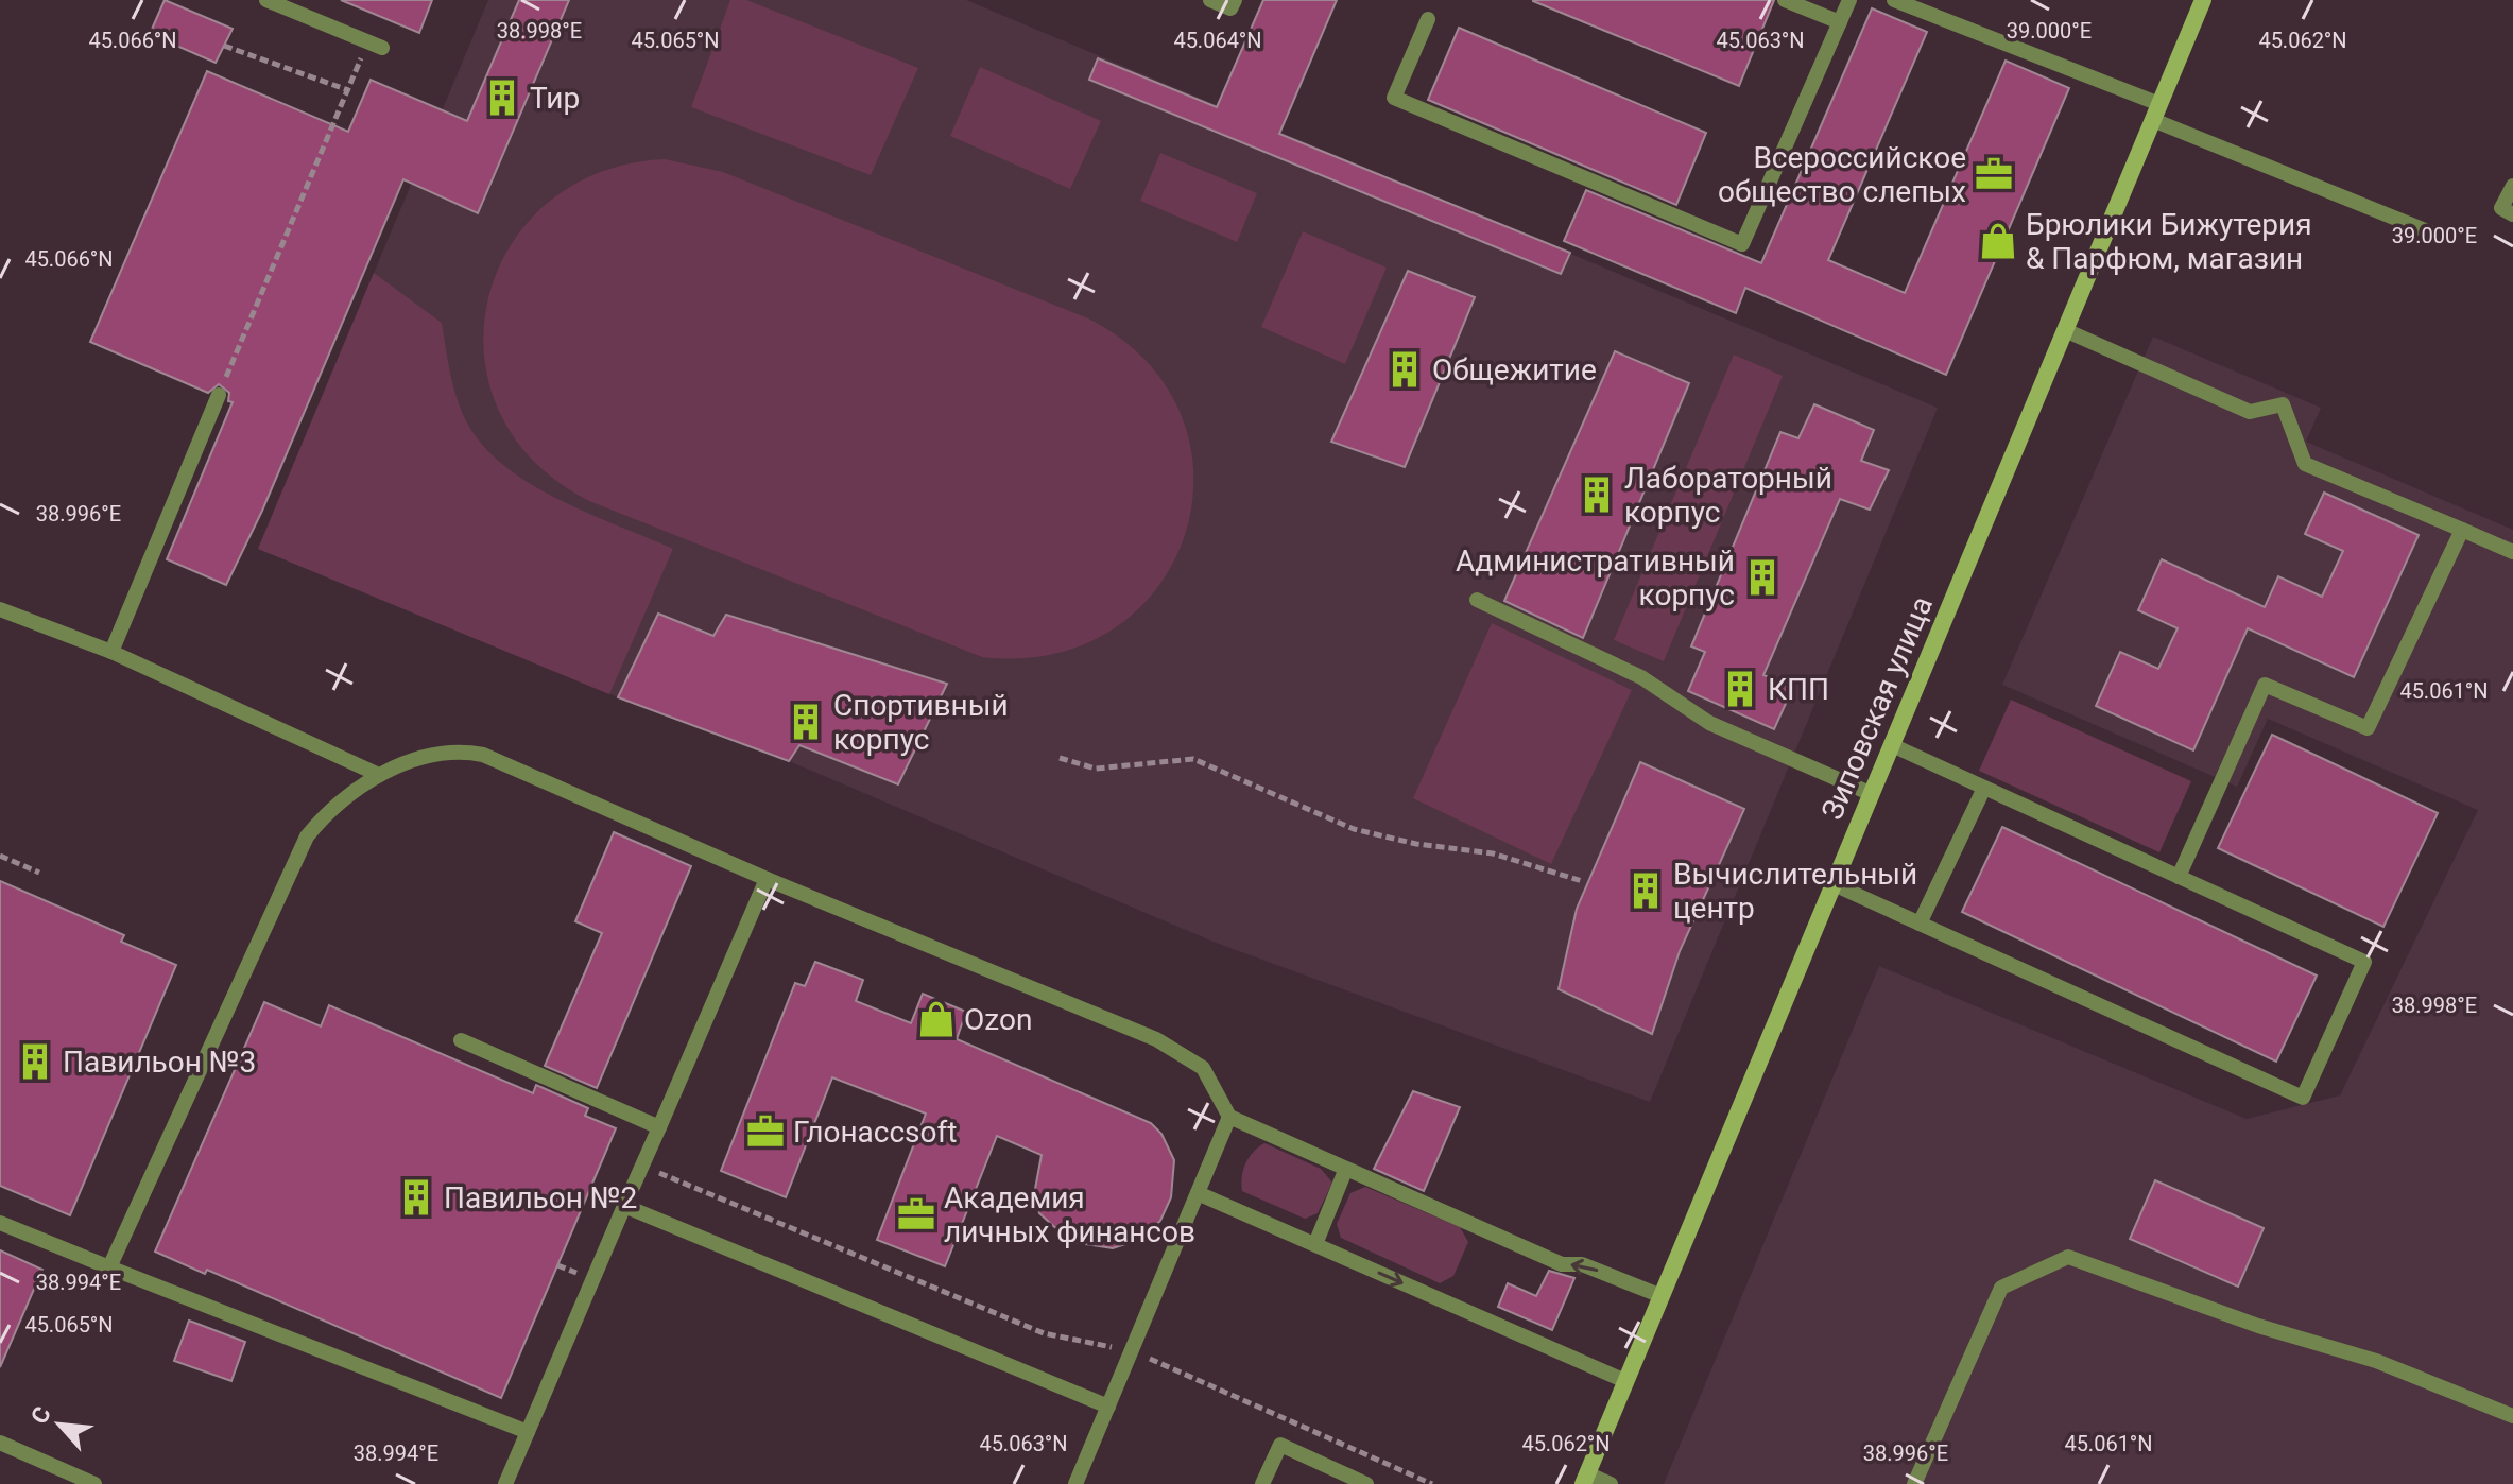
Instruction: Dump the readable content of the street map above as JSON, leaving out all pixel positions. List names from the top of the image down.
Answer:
{
  "streets": {
    "street": ["Зиповская улица"]
  },
  "places": {
    "building": [
      "Тир",
      "Общежитие",
      "Лабораторный корпус",
      "Административный корпус",
      "КПП",
      "Спортивный корпус",
      "Вычислительный центр",
      "Павильон №3",
      "Павильон №2"
    ],
    "office": ["Всероссийское общество слепых", "Глонассsoft", "Академия личных финансов"],
    "shop": ["Брюлики Бижутерия & Парфюм, магазин", "Ozon"]
  },
  "north": "top left",
  "coordinates": [
    "38.998°E",
    "39.000°E",
    "45.066°N",
    "45.065°N",
    "45.064°N",
    "45.063°N",
    "45.062°N",
    "38.996°E",
    "45.061°N",
    "38.994°E"
  ]
}
